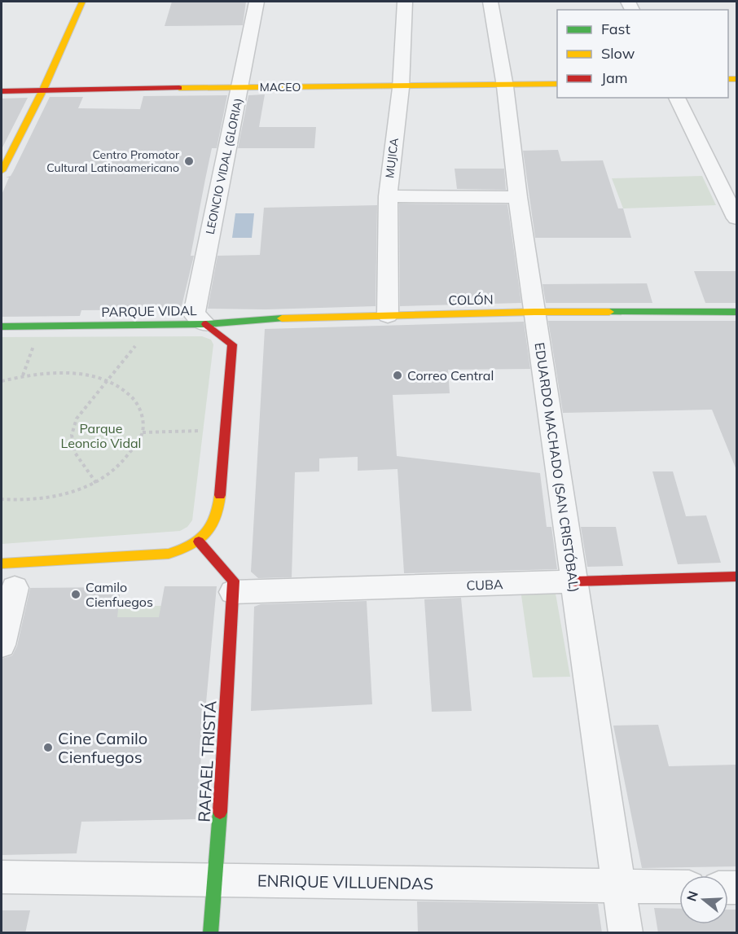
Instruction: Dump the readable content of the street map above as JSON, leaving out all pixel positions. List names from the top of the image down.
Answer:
{
  "streets": {
    "main road": [
      "MACEO",
      "COLÓN",
      "PARQUE VIDAL",
      "CUBA",
      "RAFAEL TRISTÁ"
    ],
    "street": [
      "MUJICA",
      "LEONCIO VIDAL (GLORIA)",
      "EDUARDO MACHADO (SAN CRISTÓBAL)",
      "ENRIQUE VILLUENDAS"
    ]
  },
  "crossings": [
    ["MACEO", "MUJICA"],
    ["MACEO", "LEONCIO VIDAL (GLORIA)"],
    ["MACEO", "EDUARDO MACHADO (SAN CRISTÓBAL)"],
    ["MUJICA", "COLÓN"],
    ["LEONCIO VIDAL (GLORIA)", "COLÓN"],
    ["LEONCIO VIDAL (GLORIA)", "PARQUE VIDAL"],
    ["COLÓN", "PARQUE VIDAL"],
    ["COLÓN", "EDUARDO MACHADO (SAN CRISTÓBAL)"],
    ["EDUARDO MACHADO (SAN CRISTÓBAL)", "CUBA"],
    ["EDUARDO MACHADO (SAN CRISTÓBAL)", "ENRIQUE VILLUENDAS"],
    ["CUBA", "RAFAEL TRISTÁ"],
    ["RAFAEL TRISTÁ", "ENRIQUE VILLUENDAS"]
  ],
  "parks": ["Parque Leoncio Vidal"],
  "places": [
    "Centro Promotor Cultural Latinoamericano",
    "Correo Central",
    "Camilo Cienfuegos",
    "Cine Camilo Cienfuegos"
  ],
  "legend": ["Fast", "Slow", "Jam"],
  "north": "left"
}
